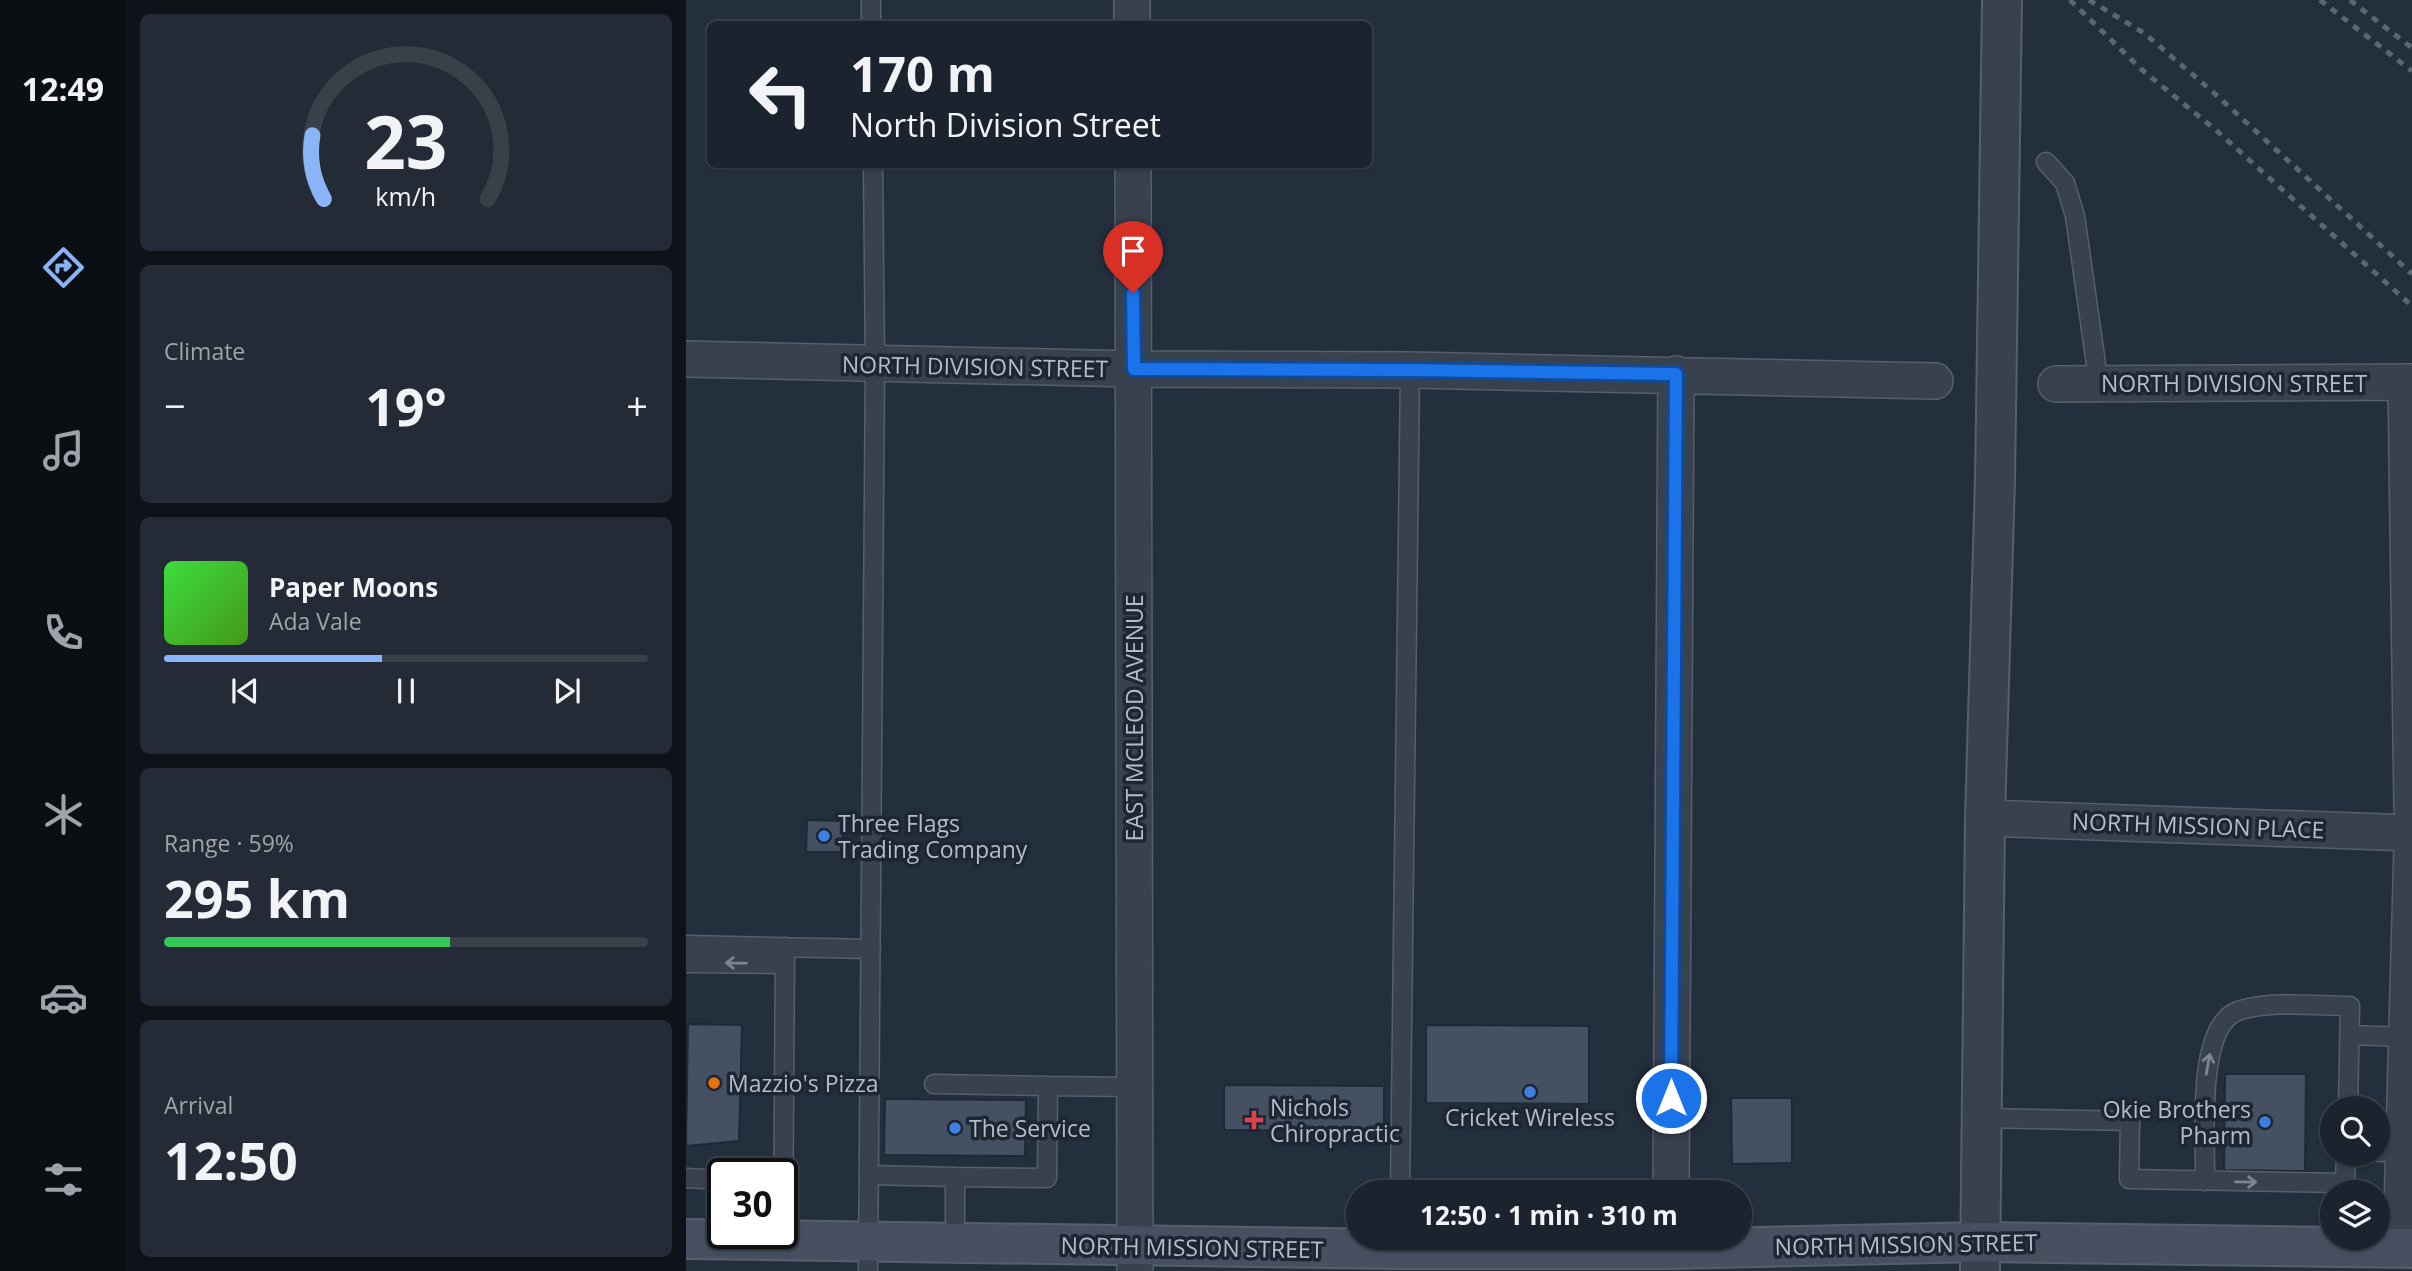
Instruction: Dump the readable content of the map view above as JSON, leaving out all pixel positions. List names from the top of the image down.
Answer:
{
  "streets": {
    "main road": ["NORTH MISSION STREET"],
    "street": ["NORTH DIVISION STREET", "EAST MCLEOD AVENUE", "NORTH MISSION PLACE"]
  },
  "crossings": [
    ["NORTH DIVISION STREET", "EAST MCLEOD AVENUE"],
    ["EAST MCLEOD AVENUE", "NORTH MISSION STREET"]
  ],
  "places": {
    "other": [
      "Three Flags Trading Company",
      "Mazzio's Pizza",
      "Cricket Wireless",
      "Okie Brothers Pharm",
      "The Service"
    ],
    "health": ["Nichols Chiropractic"]
  },
  "page": {
    "tabs": "12:49",
    "turn": ["170 m", "North Division Street"],
    "tile": [
      "Climate",
      ["Range · 59%", "295 km"],
      ["Arrival", "12:50"]
    ],
    "heat": ["−", "19°", "+"],
    "song": ["Paper Moons", "Ada Vale"],
    "limit": "30",
    "trip": "12:50 · 1 min · 310 m",
    "gauge": ["23", "km/h"]
  }
}
